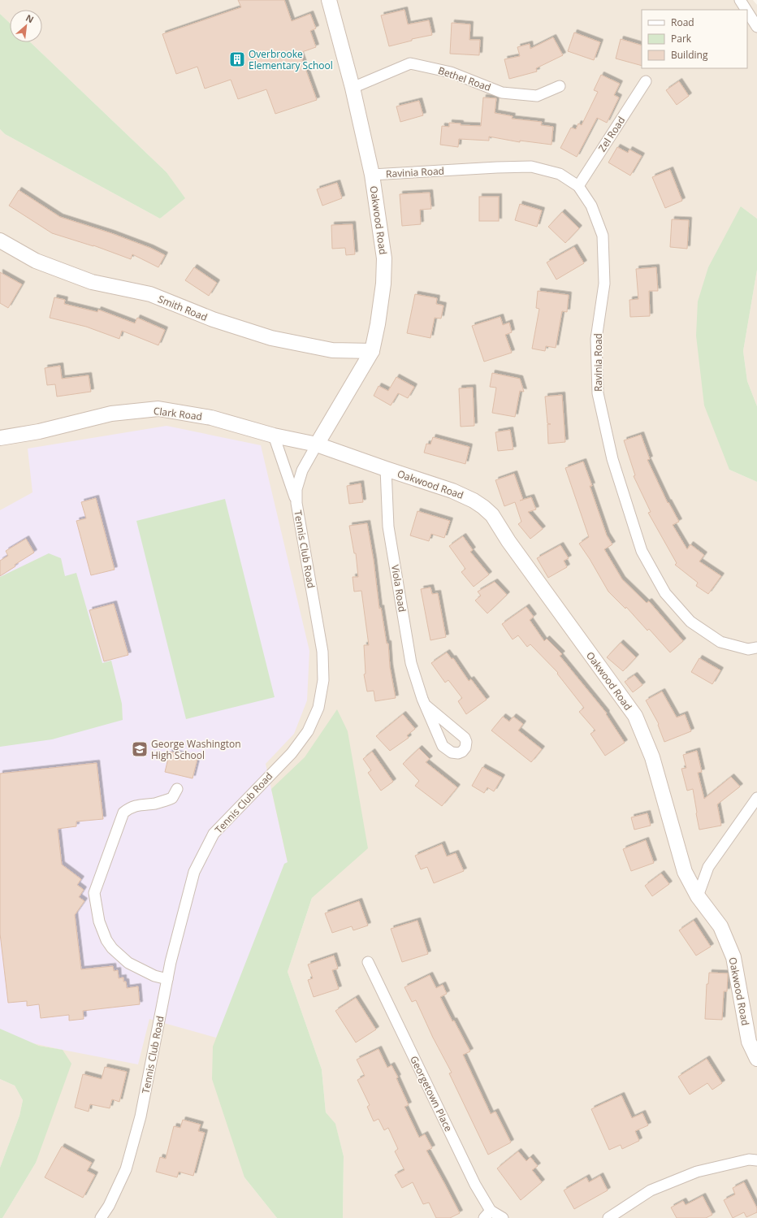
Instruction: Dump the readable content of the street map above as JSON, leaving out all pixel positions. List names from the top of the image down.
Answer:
{
  "streets": {
    "main road": ["Oakwood Road", "Smith Road", "Clark Road"],
    "street": [
      "Bethel Road",
      "Zel Road",
      "Ravinia Road",
      "Tennis Club Road",
      "Viola Road",
      "Georgetown Place"
    ]
  },
  "crossings": [
    ["Bethel Road", "Oakwood Road"],
    ["Zel Road", "Ravinia Road"],
    ["Ravinia Road", "Oakwood Road"],
    ["Oakwood Road", "Smith Road"],
    ["Oakwood Road", "Clark Road"],
    ["Oakwood Road", "Tennis Club Road"],
    ["Oakwood Road", "Viola Road"],
    ["Clark Road", "Tennis Club Road"]
  ],
  "places": {
    "building": ["Overbrooke Elementary School"],
    "school or university": ["George Washington High School"]
  },
  "legend": ["Road", "Park", "Building"],
  "north": "top right"
}
